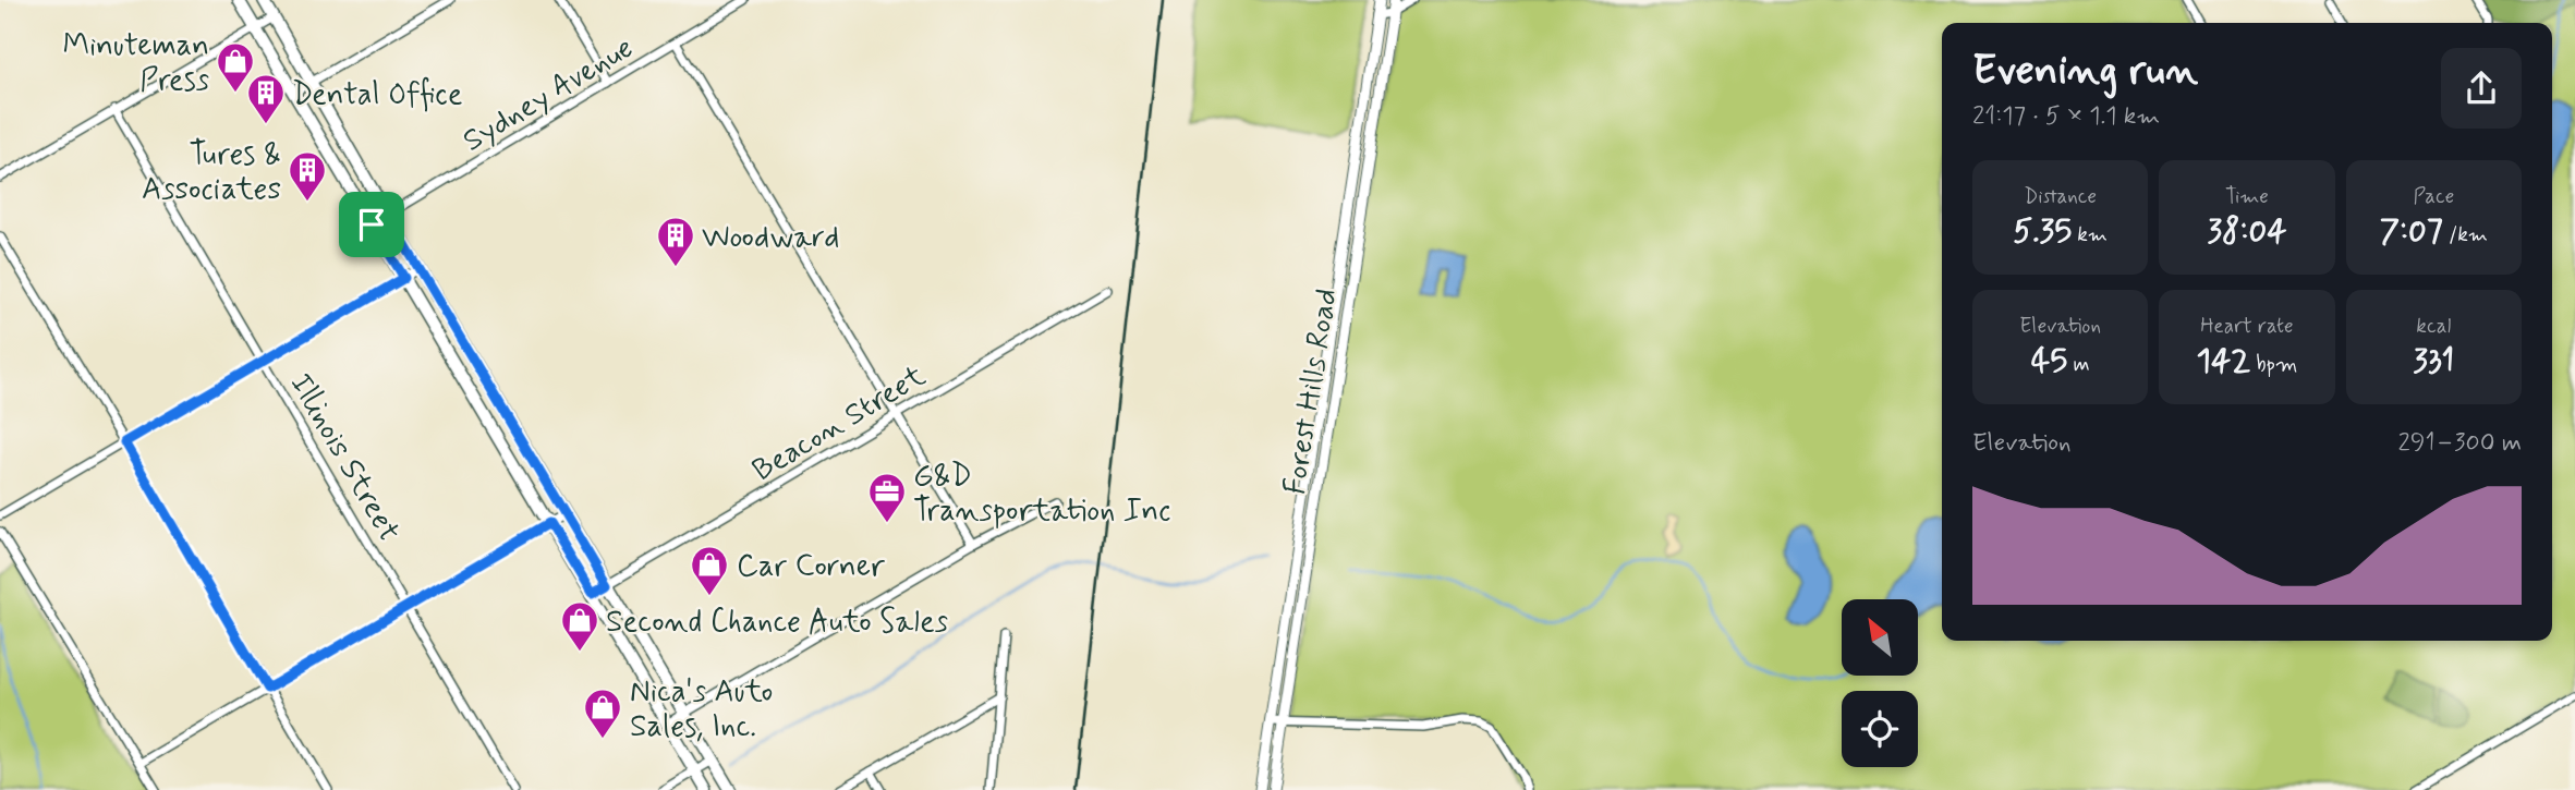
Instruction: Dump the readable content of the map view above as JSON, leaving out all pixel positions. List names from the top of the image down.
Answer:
{
  "streets": {
    "street": [
      "Sydney Avenue",
      "Forest Hills Road",
      "Beacon Street",
      "Illinois Street"
    ]
  },
  "places": {
    "shop": [
      "Minuteman Press",
      "Car Corner",
      "Second Chance Auto Sales",
      "Nica's Auto Sales, Inc."
    ],
    "building": ["Dental Office", "Tures & Associates", "Woodward"],
    "office": ["G&D Transportation Inc"]
  },
  "north": "top left",
  "page": {
    "heading": ["Evening run", "21:17 · 5 × 1.1 km"],
    "stats": [
      ["Distance", "5.35 km"],
      ["Time", "38:04"],
      ["Pace", "7:07 /km"],
      ["Elevation", "45 m"],
      ["Heart rate", "142 bpm"],
      ["kcal", "331"]
    ],
    "chart": ["Elevation", "291–300 m"]
  }
}
